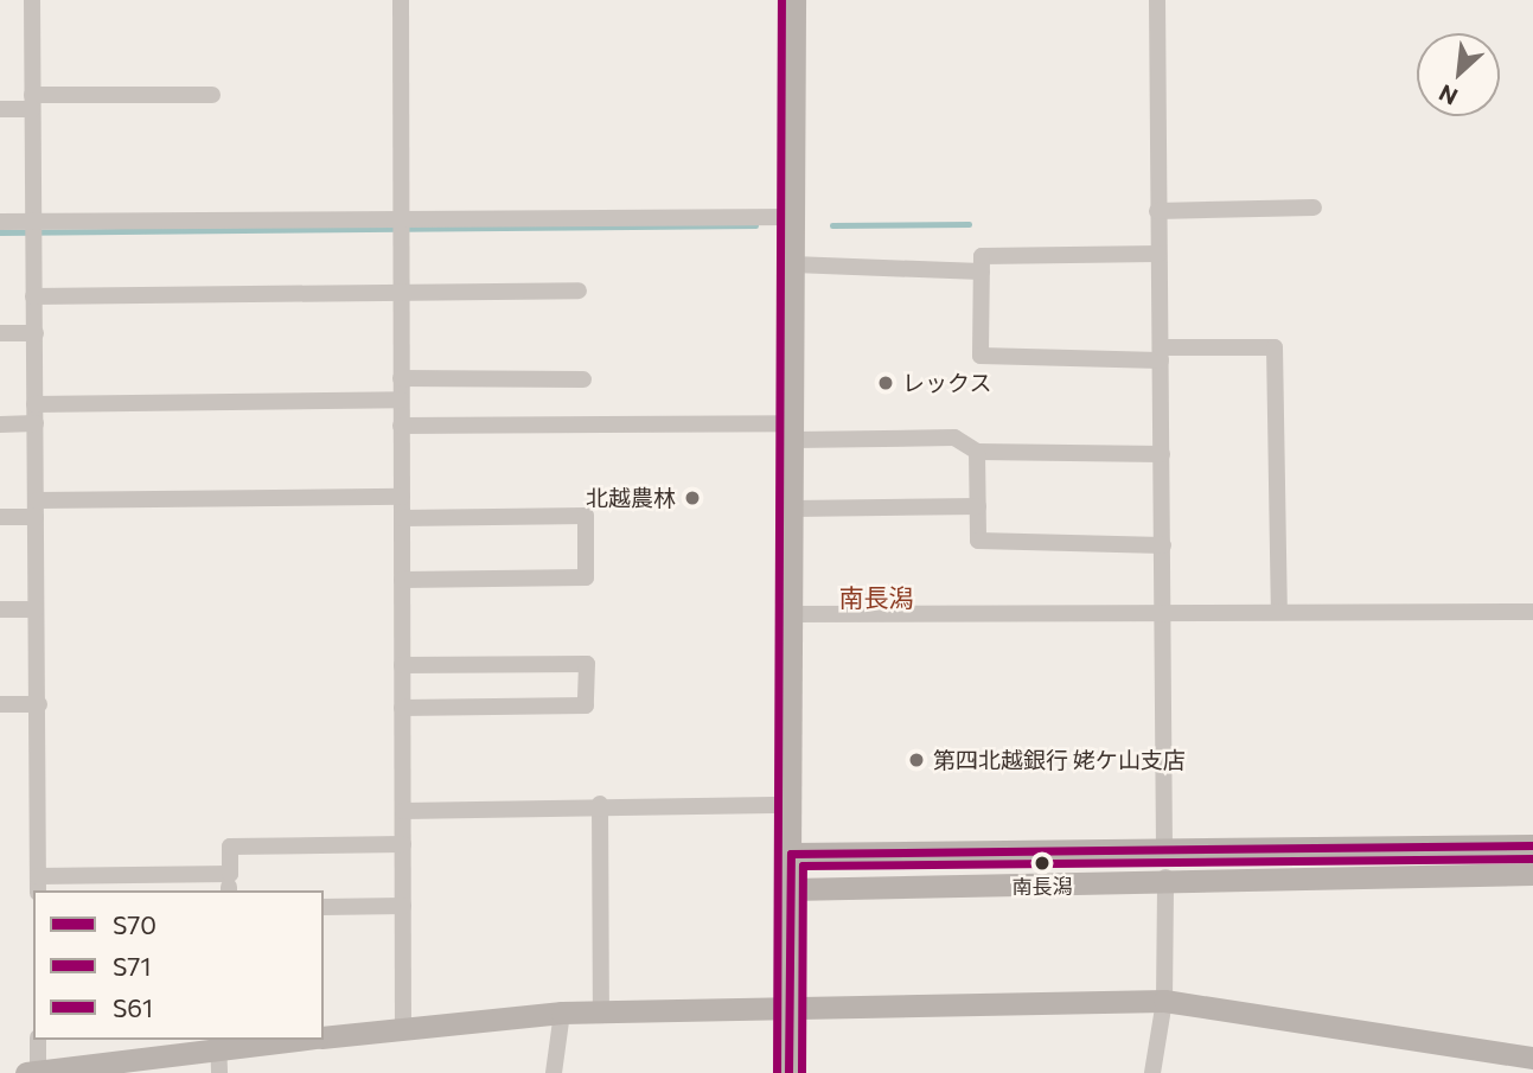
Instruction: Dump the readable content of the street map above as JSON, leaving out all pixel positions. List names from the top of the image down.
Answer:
{
  "districts": ["南長潟"],
  "places": [
    "レックス",
    "北越農林",
    "第四北越銀行 姥ケ山支店",
    "南長潟"
  ],
  "lines": ["transit line S61", "transit line S70", "transit line S71"],
  "legend": ["S70", "S71", "S61"],
  "north": "bottom left"
}
